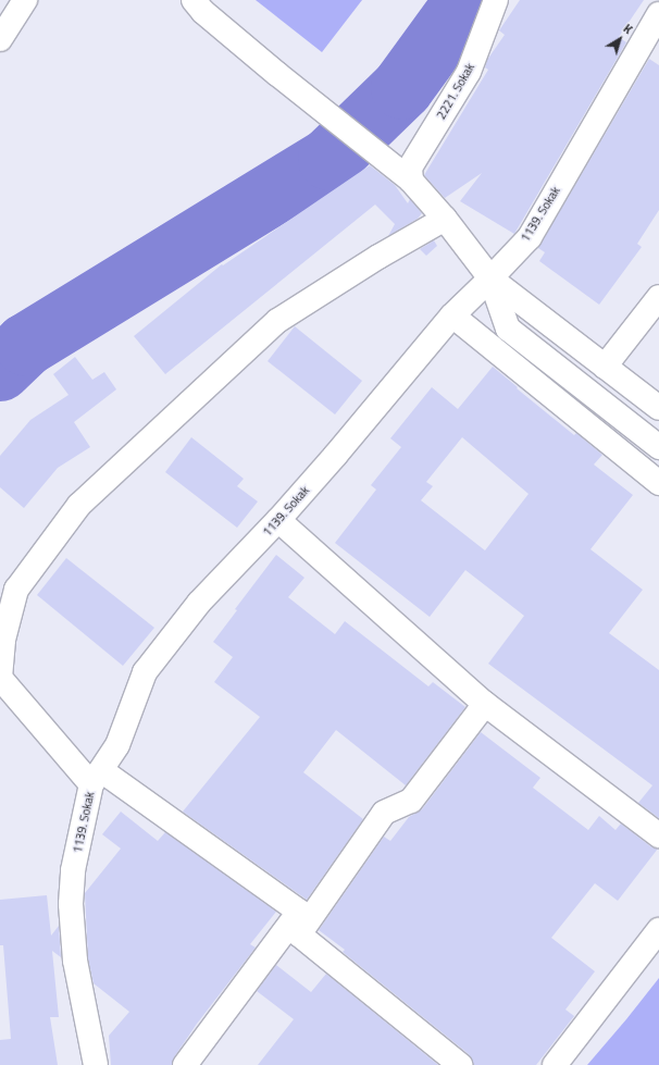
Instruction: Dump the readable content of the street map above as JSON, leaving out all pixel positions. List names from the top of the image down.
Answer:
{
  "streets": {
    "street": ["2221. Sokak", "1139. Sokak"]
  },
  "north": "top right"
}
